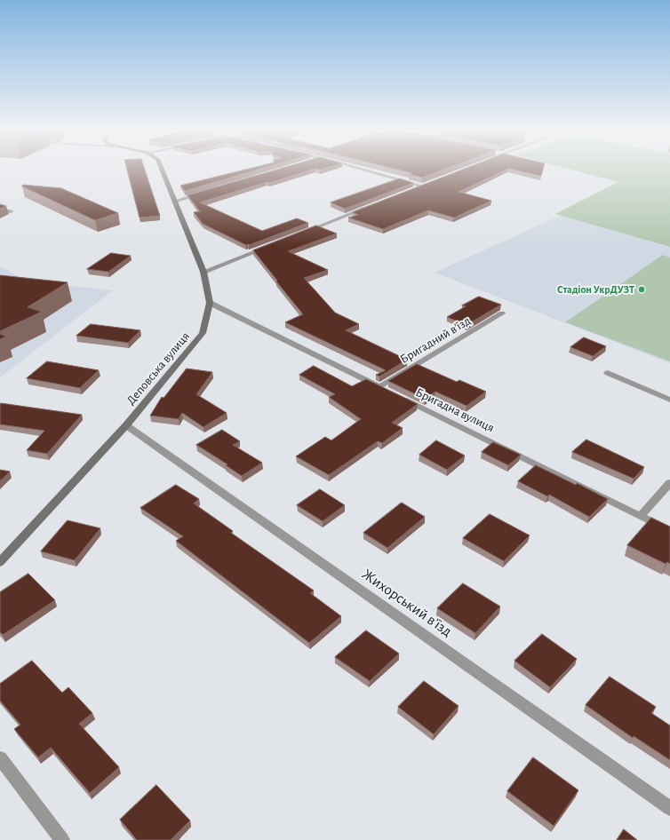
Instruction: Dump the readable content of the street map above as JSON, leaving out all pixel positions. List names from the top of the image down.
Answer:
{
  "streets": {
    "main road": ["Деповська вулиця"],
    "street": ["Бригадний в’їзд", "Бригадна вулиця", "Жихорський в’їзд"]
  },
  "crossings": [
    ["Бригадний в’їзд", "Бригадна вулиця"],
    ["Деповська вулиця", "Бригадна вулиця"],
    ["Деповська вулиця", "Жихорський в’їзд"]
  ],
  "places": ["Стадіон УкрДУЗТ"]
}
